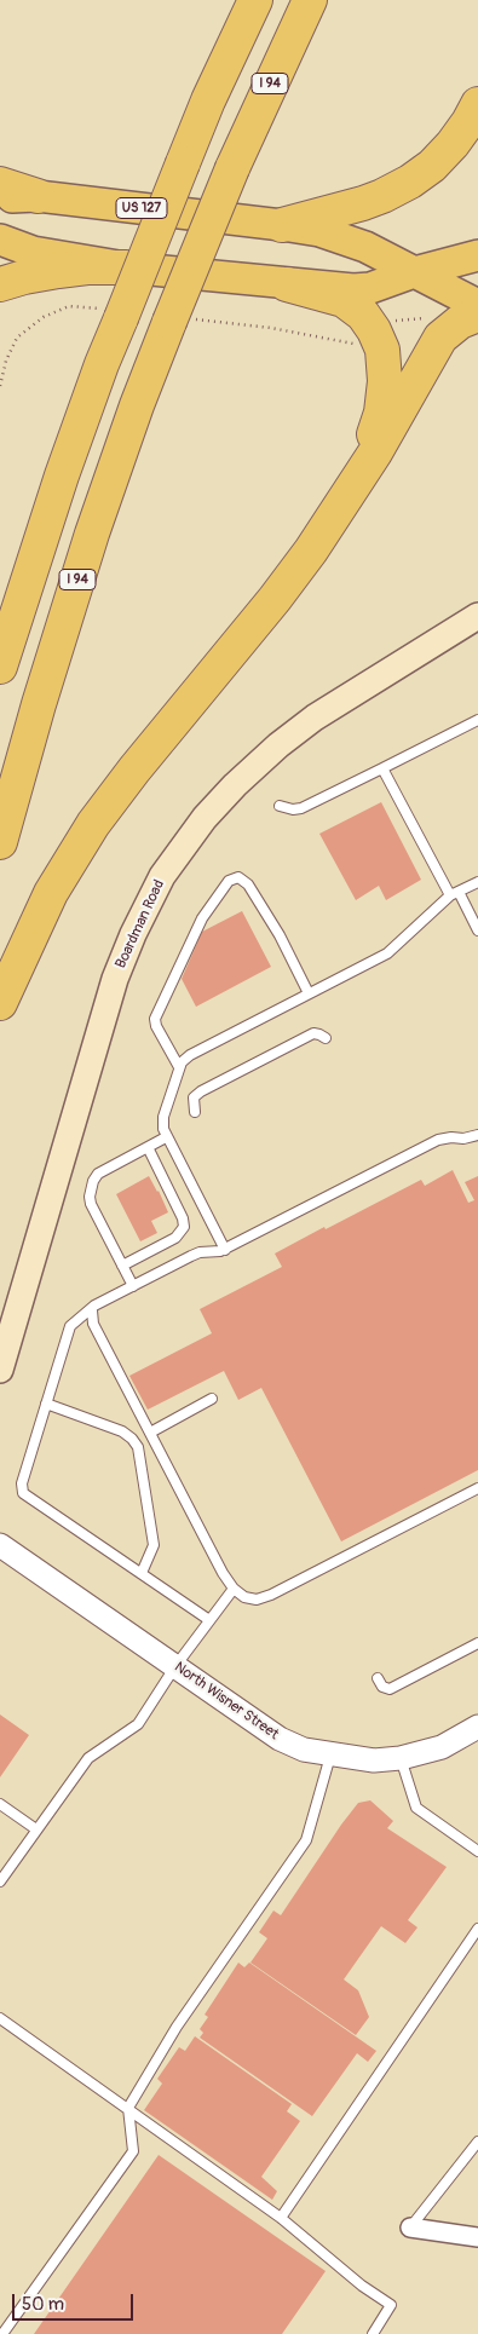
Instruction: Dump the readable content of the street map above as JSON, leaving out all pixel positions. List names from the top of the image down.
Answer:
{
  "streets": {
    "highway": ["I 94", "US 127"],
    "main road": ["Boardman Road"],
    "street": ["North Wisner Street"]
  },
  "scale_bar": "50 m"
}
